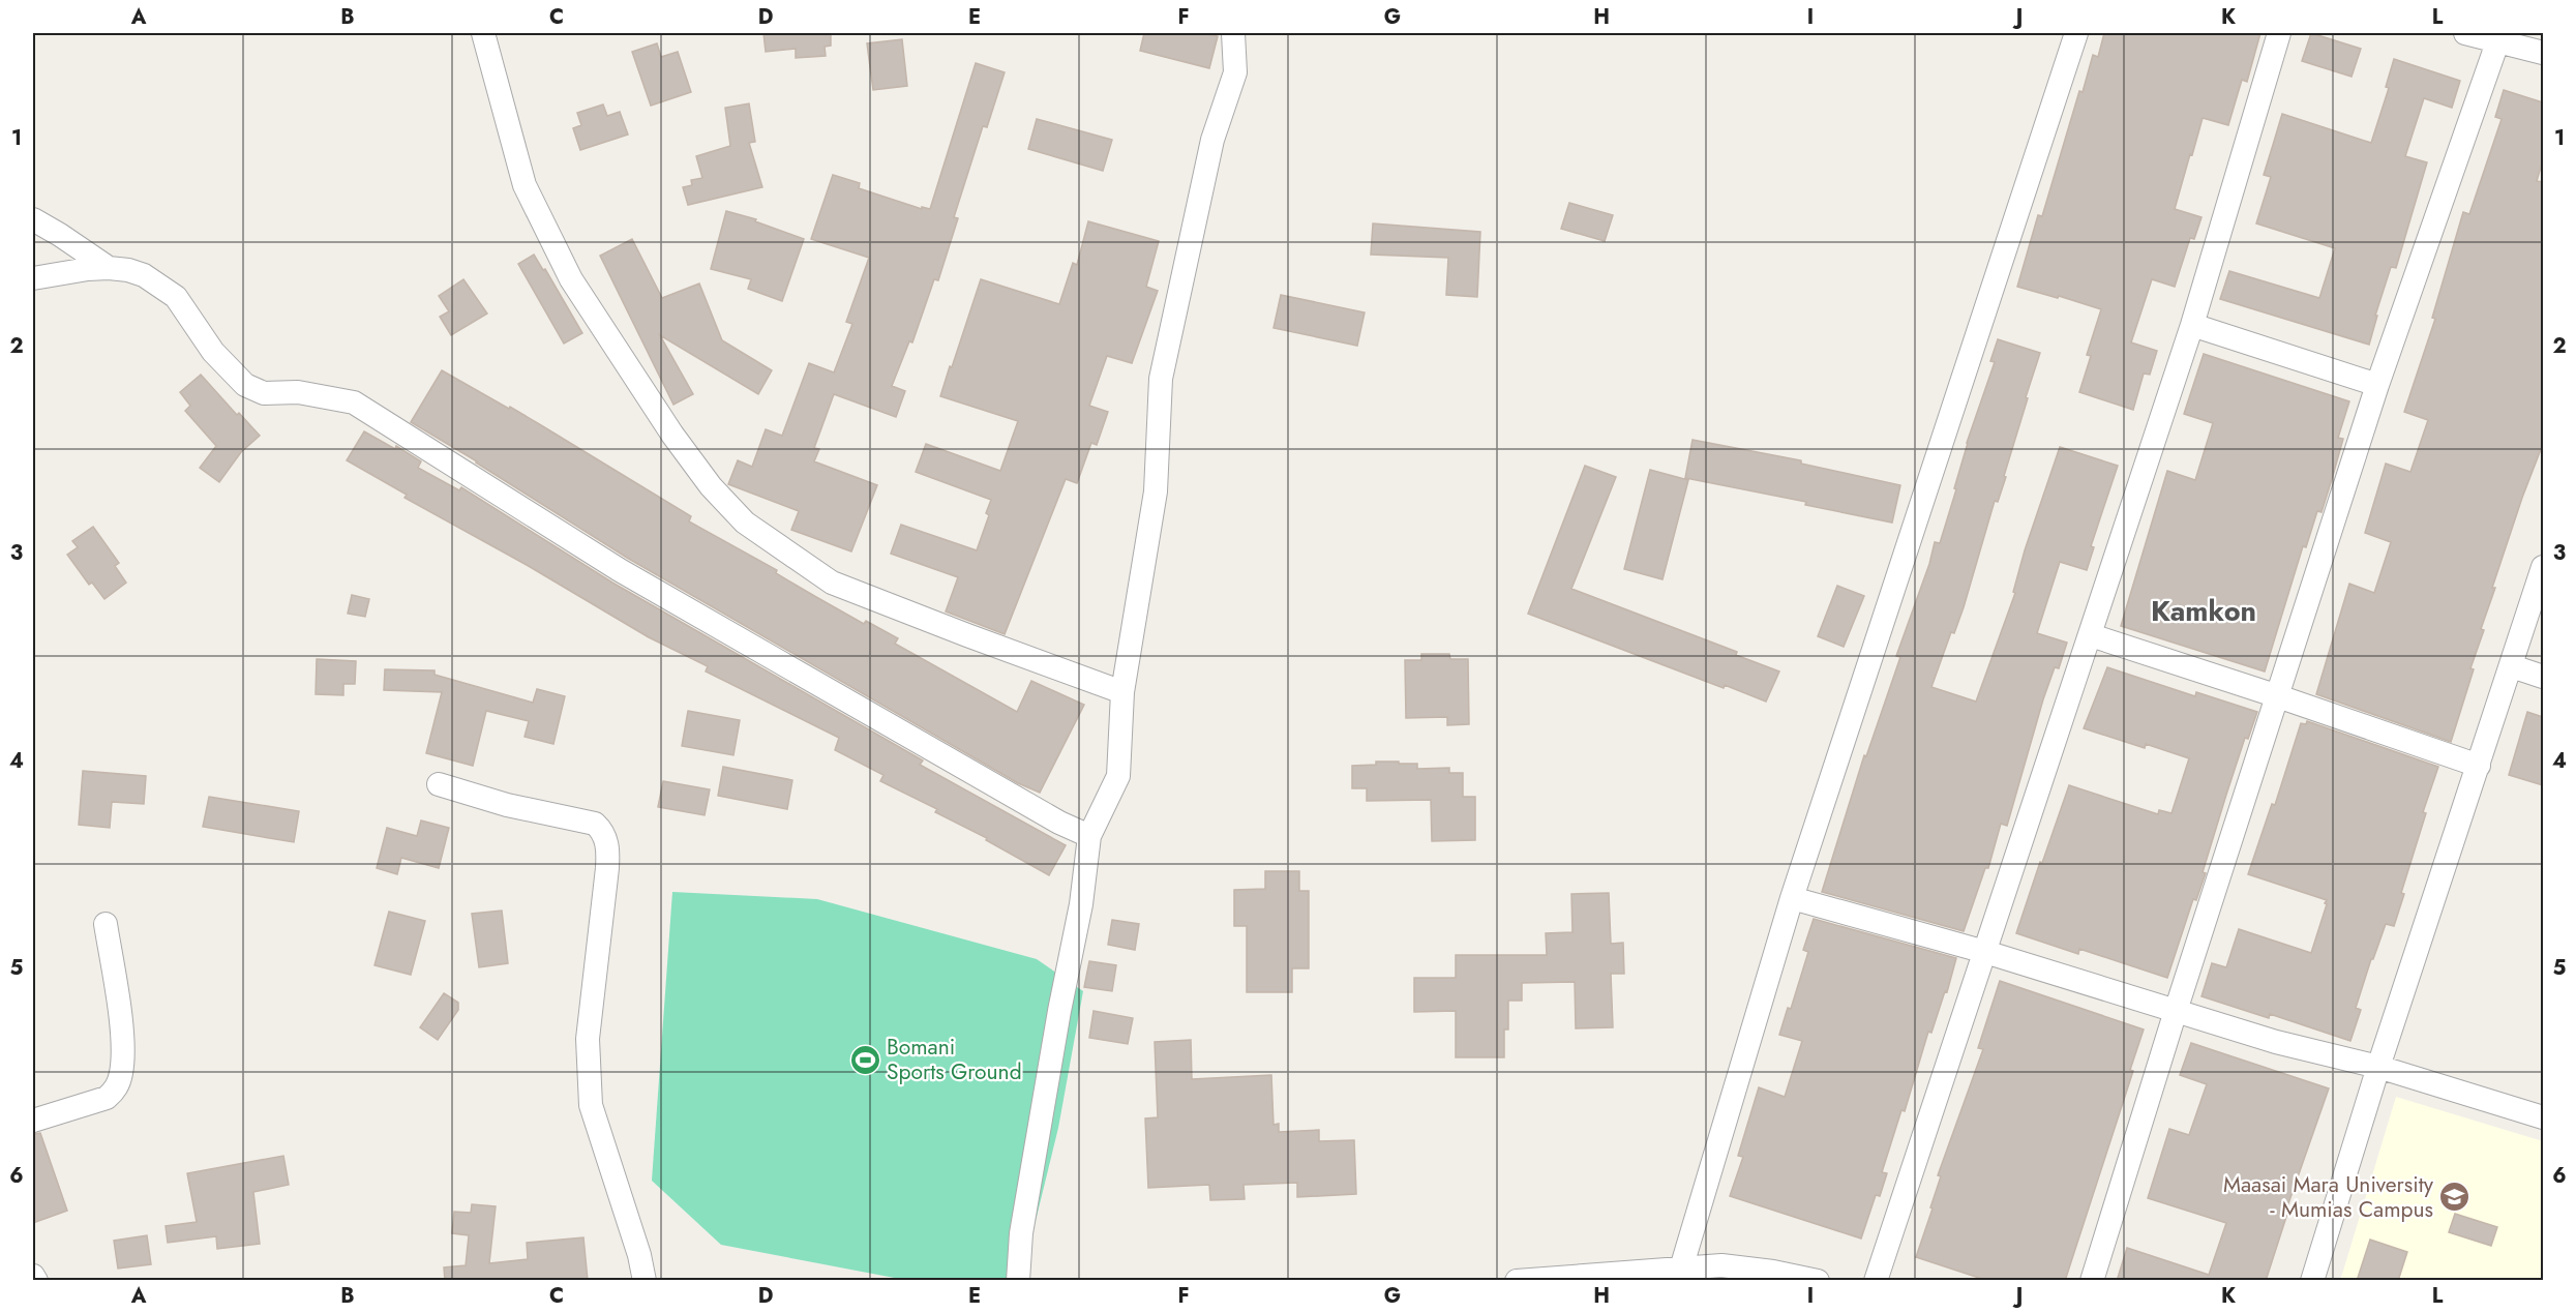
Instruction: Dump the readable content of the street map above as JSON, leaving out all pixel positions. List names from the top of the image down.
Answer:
{
  "districts": ["Kamkon"],
  "places": {
    "sports": ["Bomani Sports Ground"],
    "school or university": ["Maasai Mara University - Mumias Campus"]
  },
  "grid": {
    "columns": [
      "A",
      "B",
      "C",
      "D",
      "E",
      "F",
      "G",
      "H",
      "I",
      "J",
      "K",
      "L"
    ],
    "rows": [
      "1",
      "2",
      "3",
      "4",
      "5",
      "6"
    ]
  }
}
